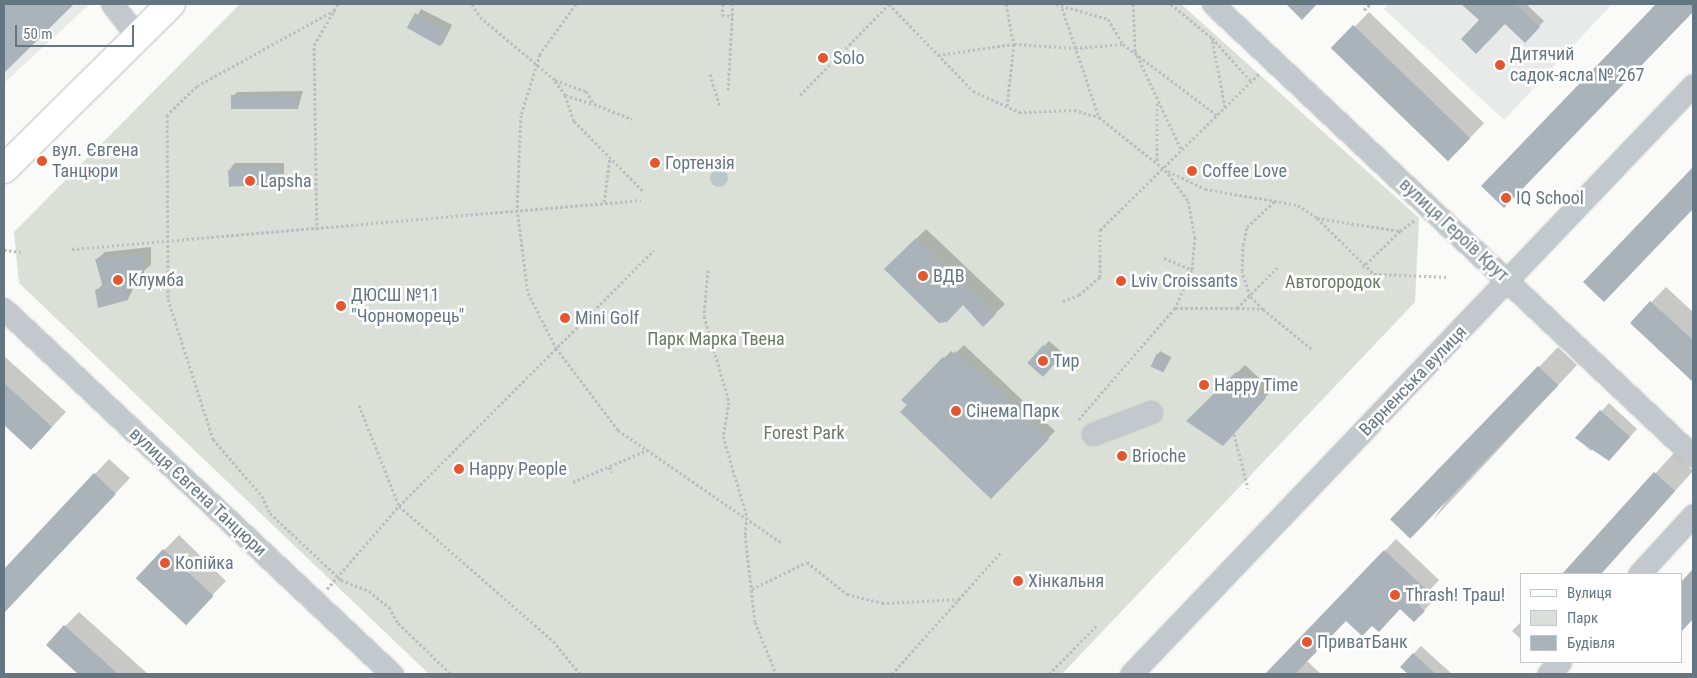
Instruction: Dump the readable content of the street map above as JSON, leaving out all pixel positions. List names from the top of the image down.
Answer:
{
  "streets": {
    "street": ["вулиця Героїв Крут", "Варненська вулиця", "вулиця Євгена Танцюри"]
  },
  "crossings": [
    ["вулиця Героїв Крут", "Варненська вулиця"]
  ],
  "parks": ["Автогородок", "Парк Марка Твена", "Forest Park"],
  "places": [
    "Solo",
    "Дитячий садок-ясла № 267",
    "вул. Євгена Танцюри",
    "Гортензія",
    "Coffee Love",
    "Lapsha",
    "IQ School",
    "ВДВ",
    "Клумба",
    "Lviv Croissants",
    "ДЮСШ №11 \"Чорноморець\"",
    "Mini Golf",
    "Тир",
    "Happy Time",
    "Сінема Парк",
    "Brioche",
    "Happy People",
    "Копійка",
    "Хінкальня",
    "Thrash! Траш!",
    "ПриватБанк"
  ],
  "legend": ["Вулиця", "Парк", "Будівля"],
  "scale_bar": "50 m"
}
